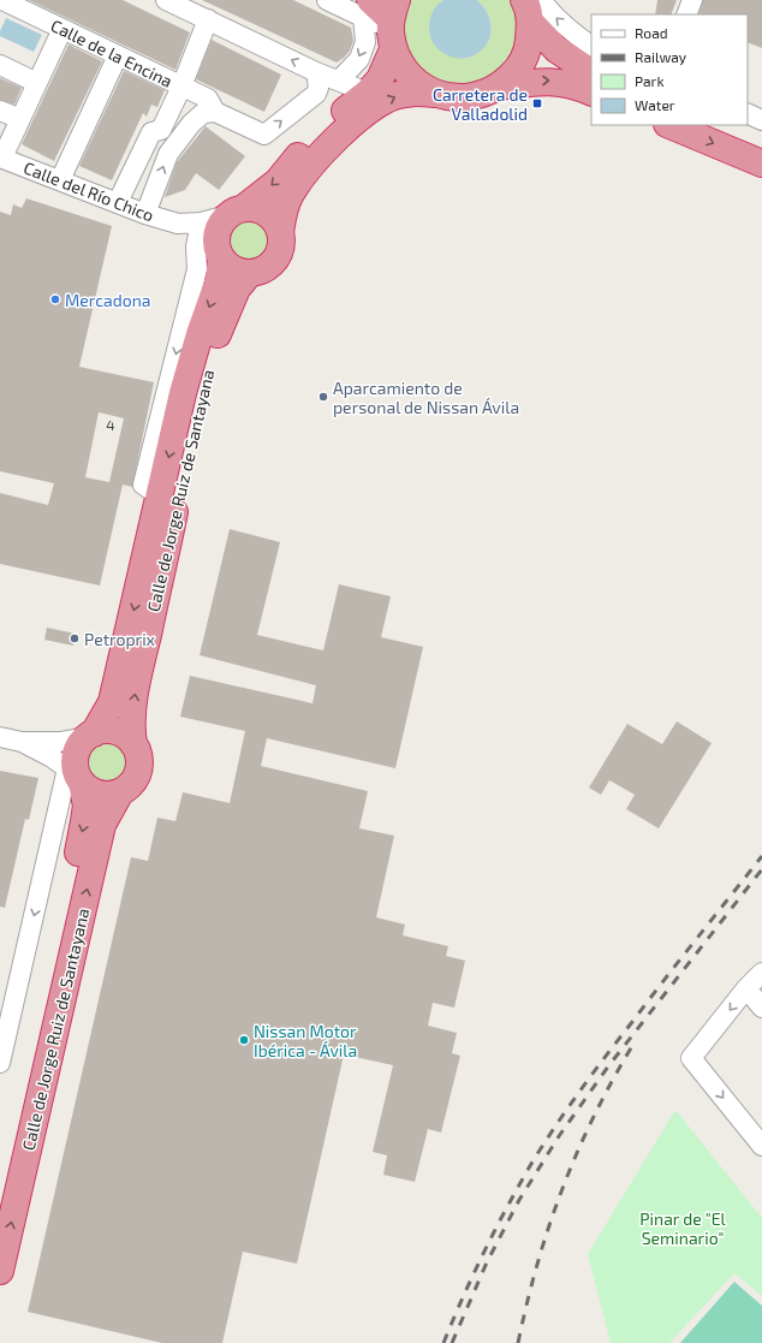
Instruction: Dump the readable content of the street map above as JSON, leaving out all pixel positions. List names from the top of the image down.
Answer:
{
  "streets": {
    "highway": ["Calle de Jorge Ruiz de Santayana"],
    "street": ["Calle de la Encina", "Calle del Río Chico"]
  },
  "crossings": [
    ["Calle del Río Chico", "Calle de Jorge Ruiz de Santayana"]
  ],
  "parks": ["Pinar de \"El Seminario\""],
  "places": {
    "transit": ["Carretera de Valladolid"],
    "other": [
      "Mercadona",
      "Aparcamiento de personal de Nissan Ávila",
      "Petroprix",
      "Nissan Motor Ibérica - Ávila"
    ]
  },
  "house_numbers": ["4"],
  "legend": [
    "Road",
    "Railway",
    "Park",
    "Water"
  ]
}
